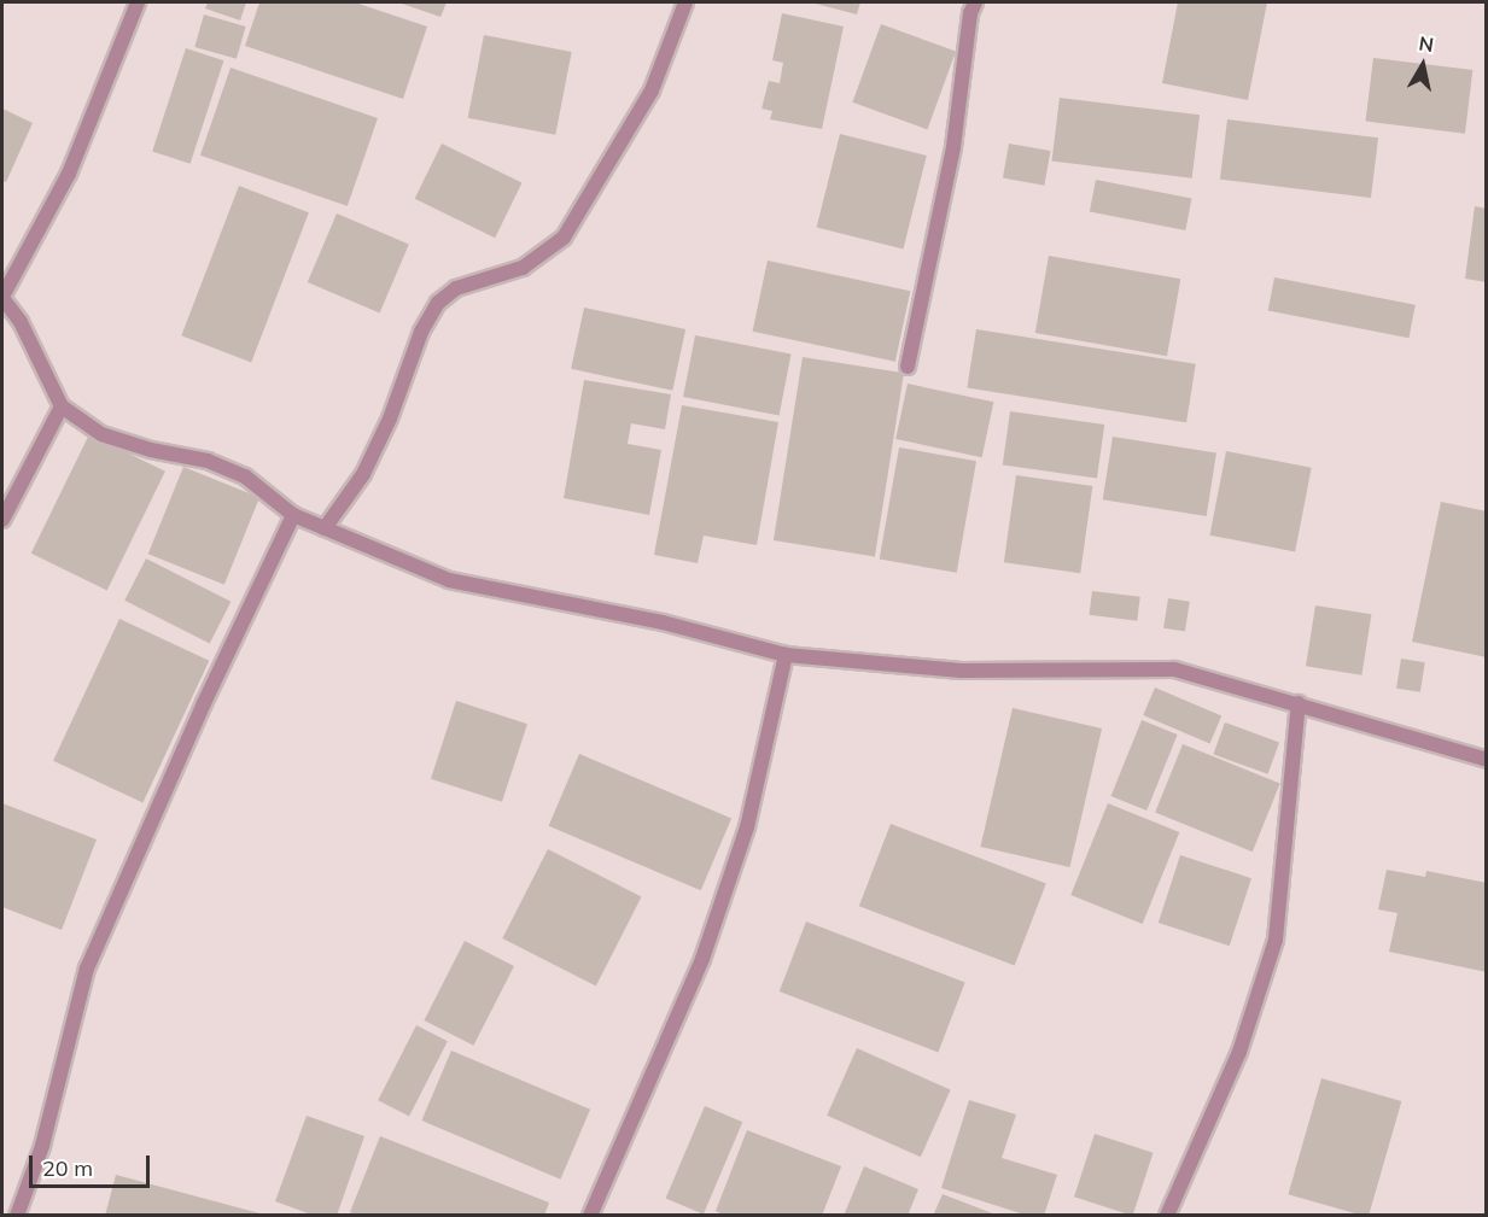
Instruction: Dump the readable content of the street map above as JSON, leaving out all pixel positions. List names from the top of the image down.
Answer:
{
  "scale_bar": "20 m",
  "north": "top"
}
